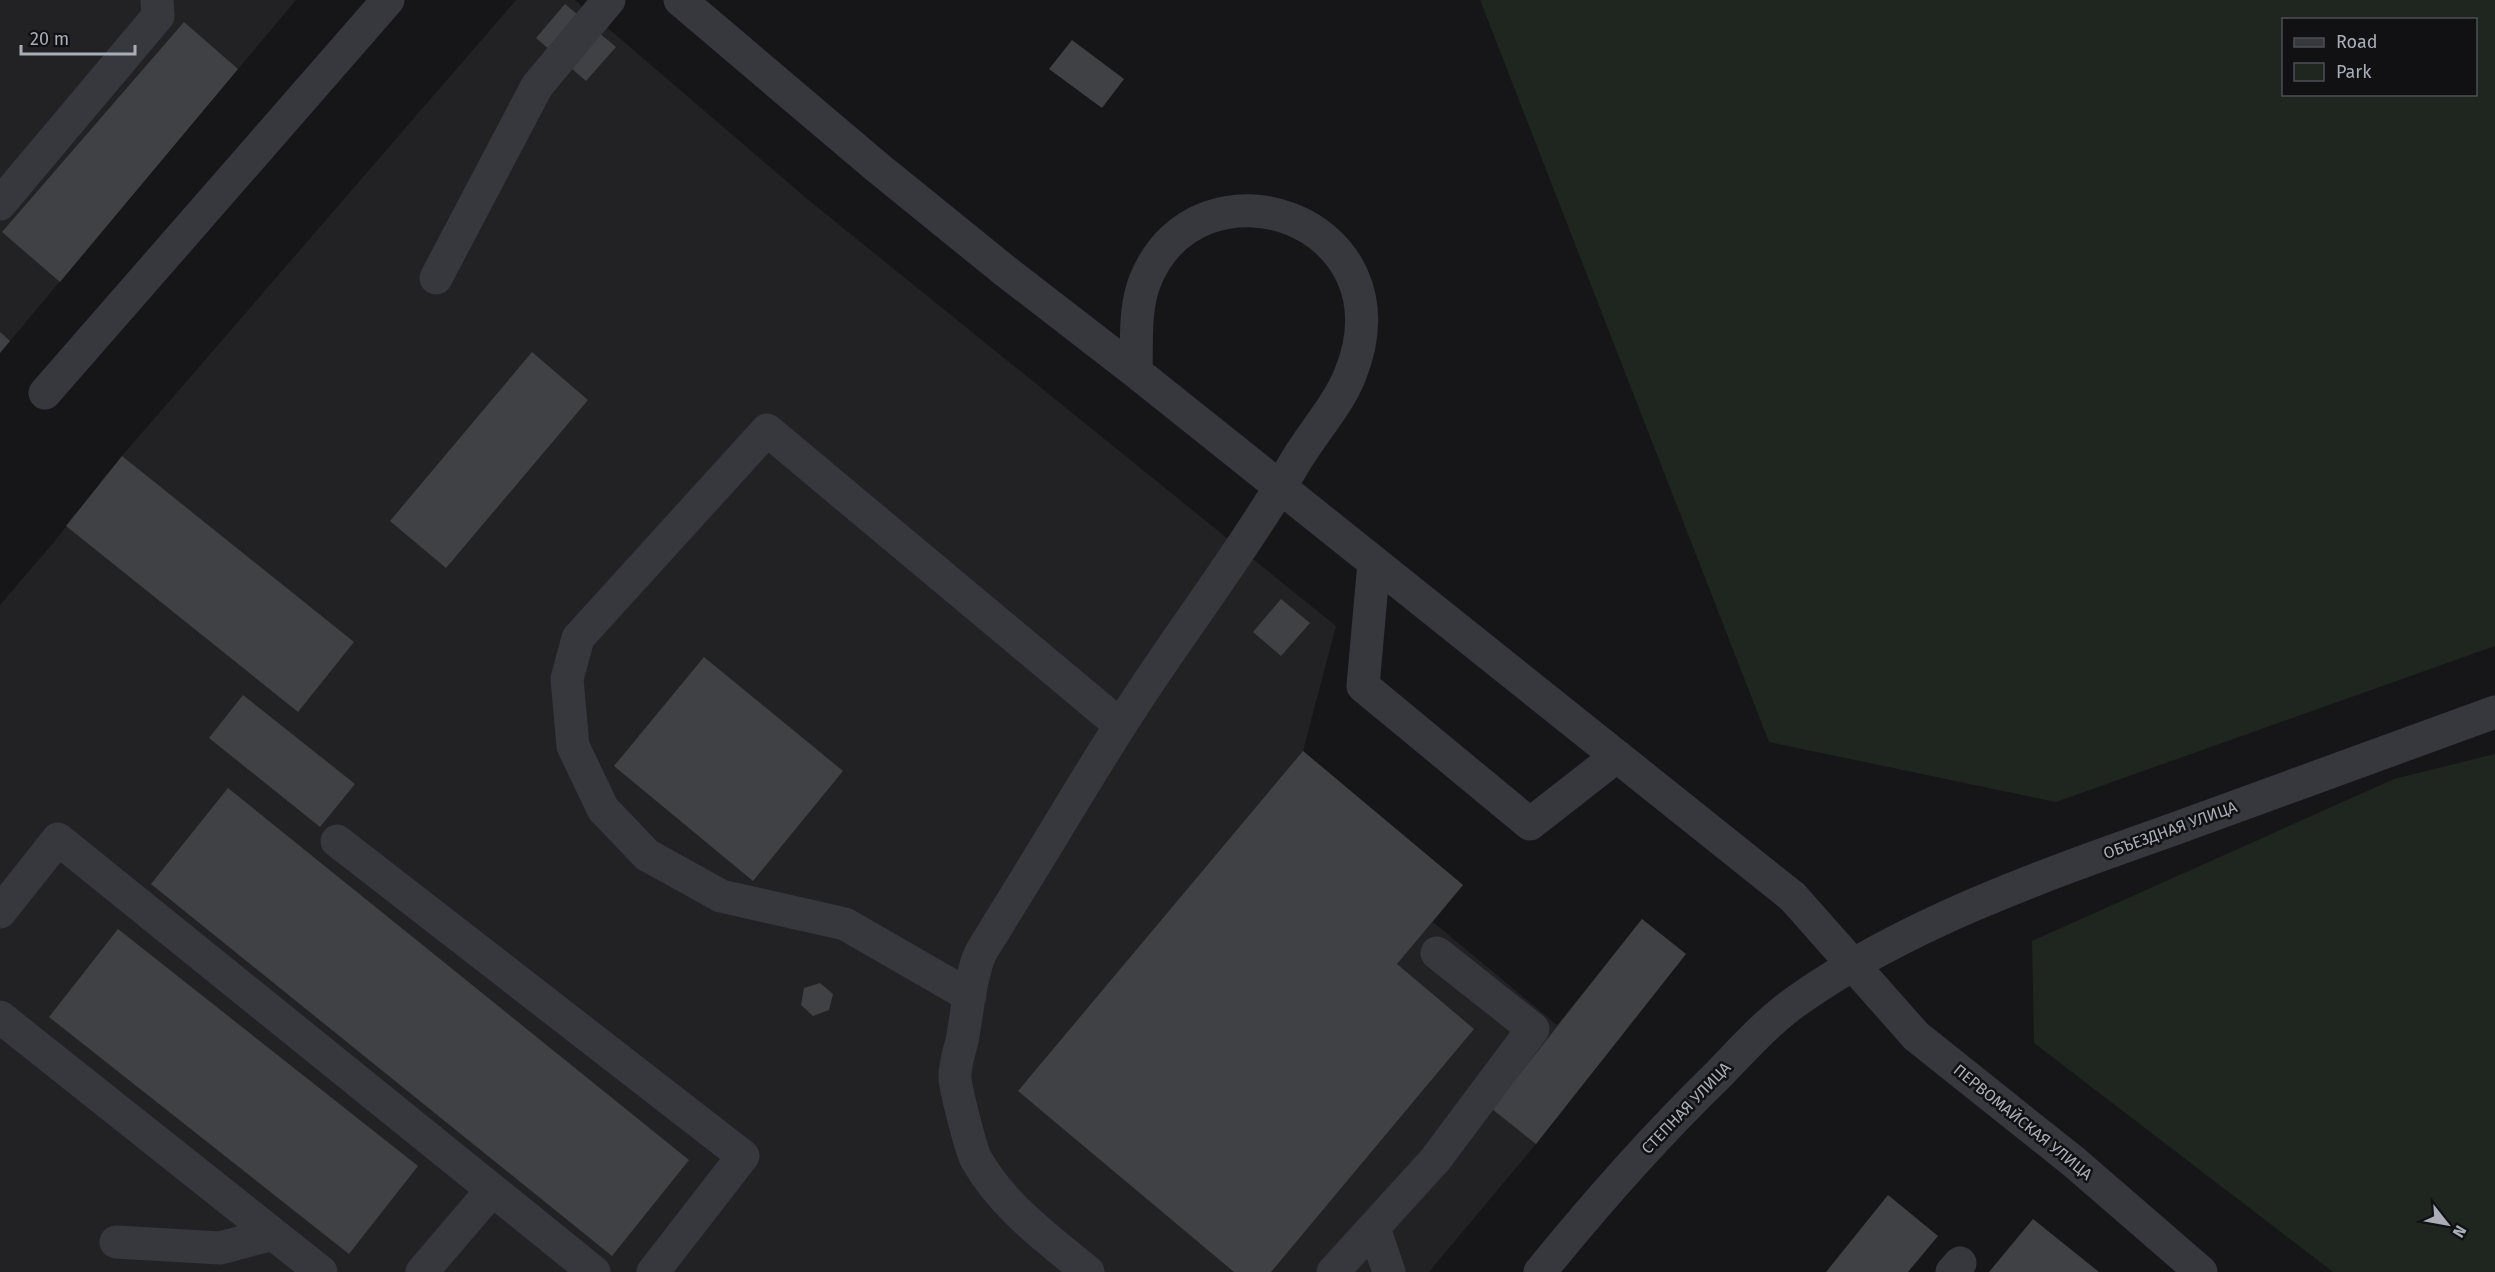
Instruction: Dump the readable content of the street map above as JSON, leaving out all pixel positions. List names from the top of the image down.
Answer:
{
  "streets": {
    "street": ["ОБЪЕЗДНАЯ УЛИЦА", "СТЕПНАЯ УЛИЦА", "ПЕРВОМАЙСКАЯ УЛИЦА"]
  },
  "crossings": [
    ["ОБЪЕЗДНАЯ УЛИЦА", "СТЕПНАЯ УЛИЦА"],
    ["ОБЪЕЗДНАЯ УЛИЦА", "ПЕРВОМАЙСКАЯ УЛИЦА"],
    ["СТЕПНАЯ УЛИЦА", "ПЕРВОМАЙСКАЯ УЛИЦА"]
  ],
  "legend": ["Road", "Park"],
  "scale_bar": "20 m",
  "north": "bottom right"
}
